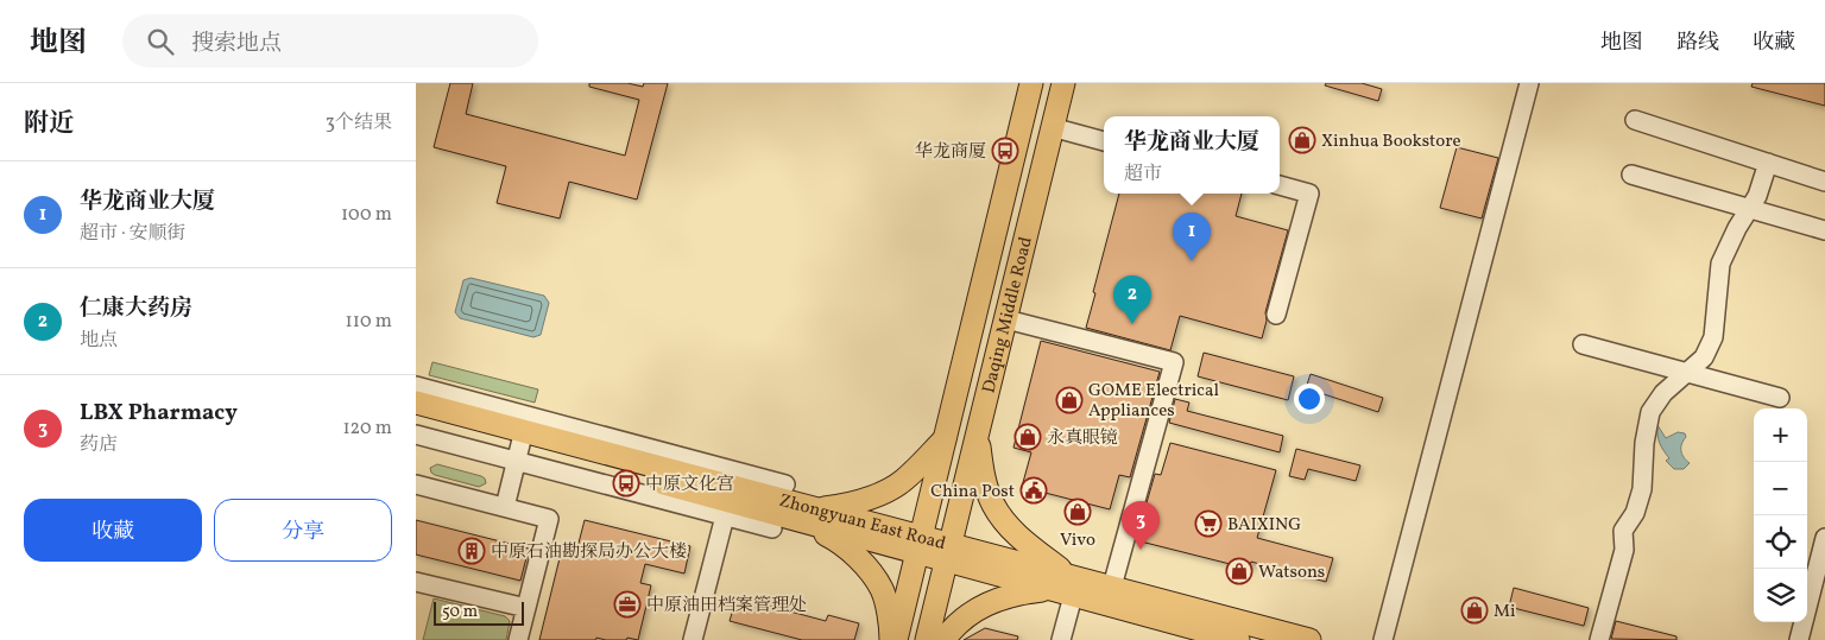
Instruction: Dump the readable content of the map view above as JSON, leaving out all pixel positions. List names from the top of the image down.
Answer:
{
  "streets": {
    "main road": ["Daqing Middle Road", "Zhongyuan East Road"]
  },
  "crossings": [
    ["Daqing Middle Road", "Zhongyuan East Road"]
  ],
  "places": {
    "shop": [
      "Xinhua Bookstore",
      "GOME Electrical Appliances",
      "永真眼镜",
      "Vivo",
      "Watsons",
      "Mi"
    ],
    "bus stop": ["华龙商厦", "中原文化宫"],
    "public building": ["China Post"],
    "supermarket": ["BAIXING"],
    "building": ["中原石油勘探局办公大楼"],
    "office": ["中原油田档案管理处"]
  },
  "scale_bar": "50 m",
  "page": {
    "header": "地图",
    "search": "搜索地点",
    "nav": ["地图", "路线", "收藏"],
    "heading": ["附近", "3个结果"],
    "popup": ["华龙商业大厦", "超市"],
    "list": [
      {
        "mark": "1",
        "name": "华龙商业大厦",
        "note": "超市 · 安顺街",
        "value": "100 m"
      },
      {
        "mark": "2",
        "name": "仁康大药房",
        "note": "地点",
        "value": "110 m"
      },
      {
        "mark": "3",
        "name": "LBX Pharmacy",
        "note": "药店",
        "value": "120 m"
      }
    ],
    "pins": ["1", "2", "3"],
    "map_buttons": ["+", "−"],
    "buttons": ["收藏", "分享"],
    "scale": "50 m"
  }
}
